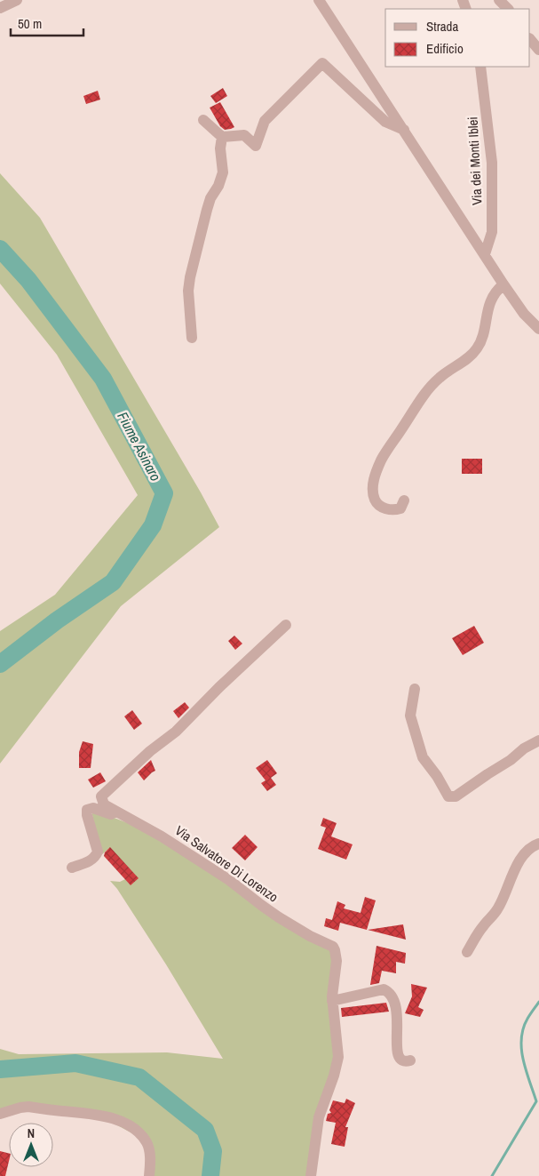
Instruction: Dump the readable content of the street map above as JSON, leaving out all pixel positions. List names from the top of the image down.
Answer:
{
  "streets": {
    "street": ["Via dei Monti Iblei", "Via Salvatore Di Lorenzo"]
  },
  "water": ["Fiume Asinaro"],
  "legend": ["Strada", "Edificio"],
  "scale_bar": "50 m",
  "north": "top"
}
